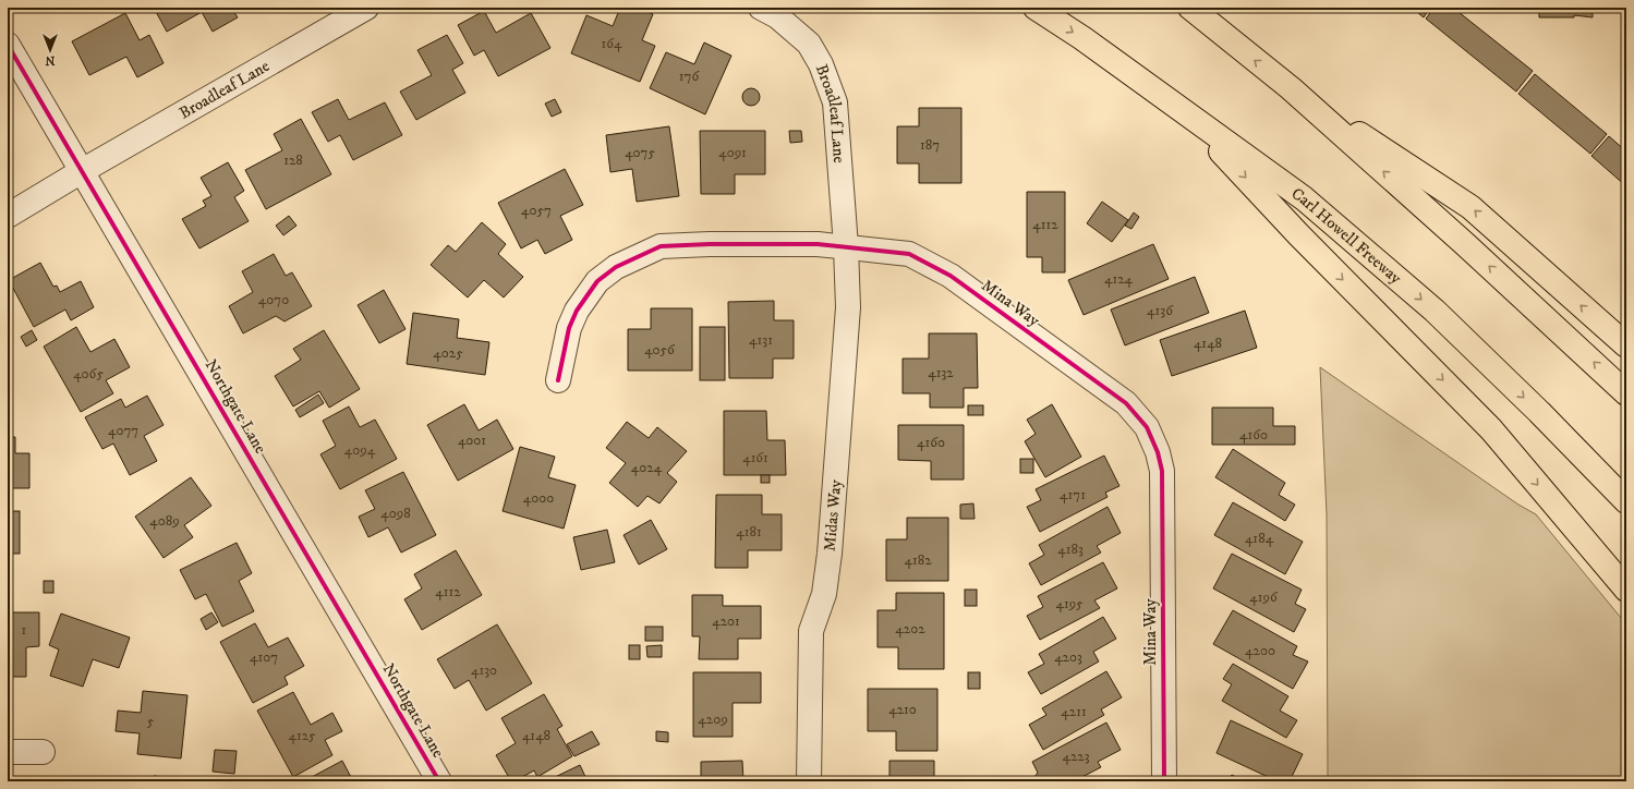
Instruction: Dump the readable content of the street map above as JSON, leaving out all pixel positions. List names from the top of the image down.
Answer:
{
  "streets": {
    "highway": ["Carl Howell Freeway"],
    "street": [
      "Broadleaf Lane",
      "Mina Way",
      "Northgate Lane",
      "Midas Way"
    ]
  },
  "crossings": [
    ["Broadleaf Lane", "Mina Way"],
    ["Broadleaf Lane", "Northgate Lane"],
    ["Broadleaf Lane", "Midas Way"],
    ["Mina Way", "Midas Way"]
  ],
  "house_numbers": [
    "164",
    "176",
    "187",
    "4075",
    "4091",
    "128",
    "4057",
    "4112",
    "4124",
    "4070",
    "4136",
    "4131",
    "4148",
    "4056",
    "4025",
    "4132",
    "4065",
    "4077",
    "4160",
    "4001",
    "4160",
    "4094",
    "4161",
    "4024",
    "4171",
    "4000",
    "4098",
    "4089",
    "4181",
    "4184",
    "4183",
    "4182",
    "4112",
    "4196",
    "4195",
    "4201",
    "4202",
    "1",
    "4200",
    "4107",
    "4203",
    "4130",
    "4210",
    "4211",
    "4209",
    "5",
    "4125",
    "4148",
    "4223"
  ],
  "north": "bottom"
}
